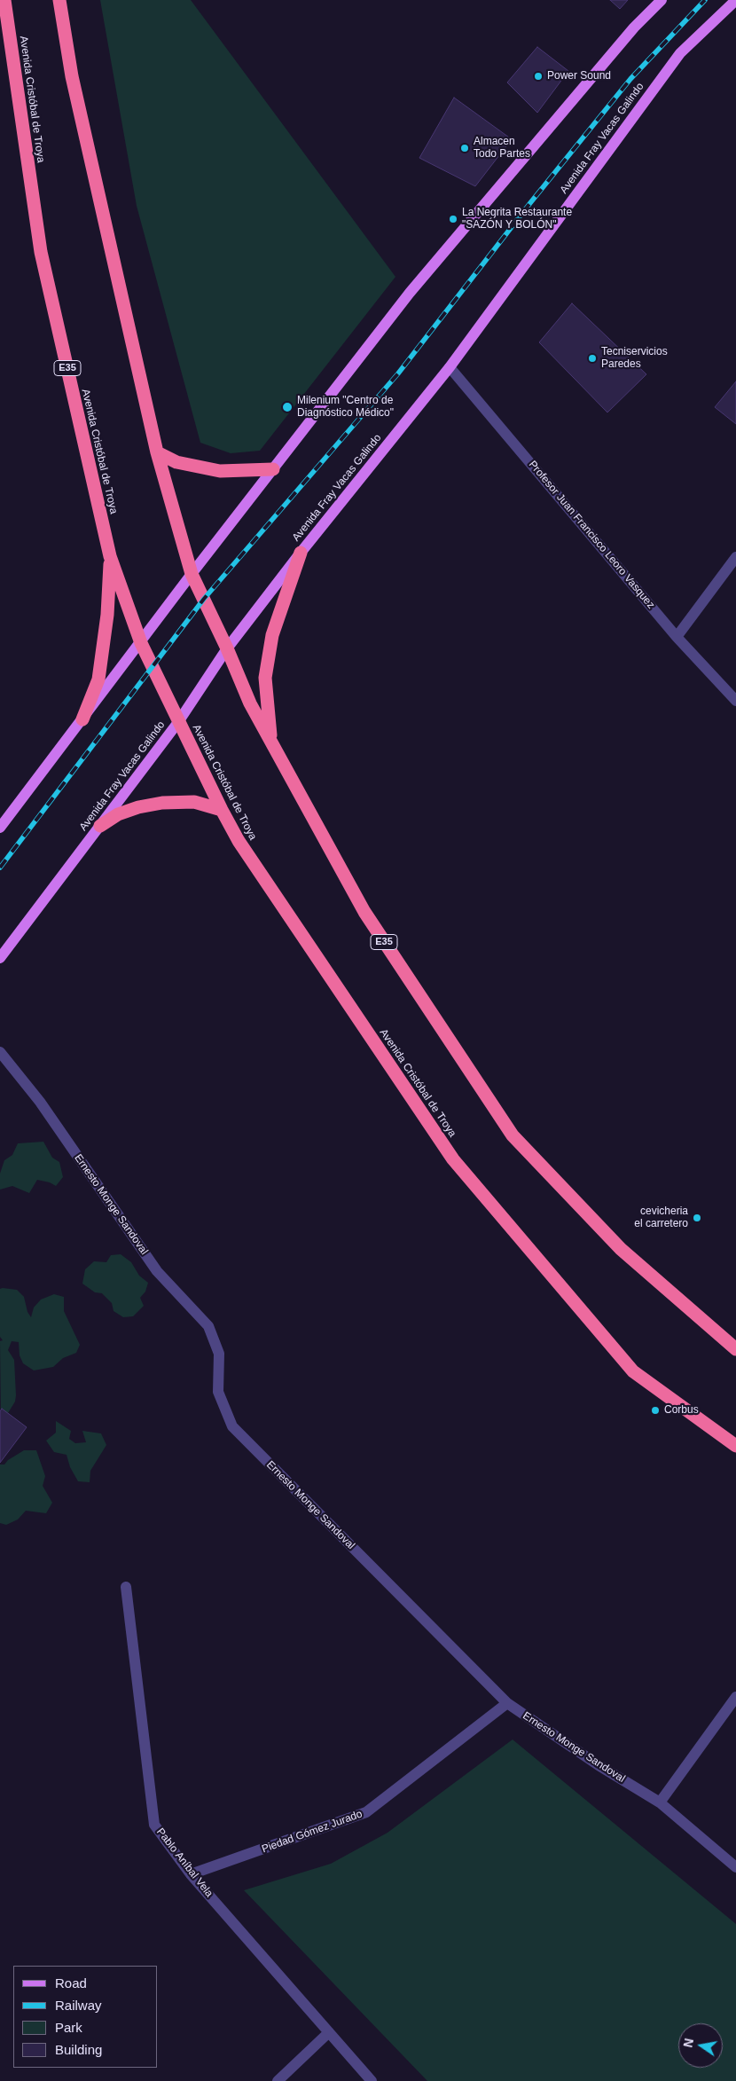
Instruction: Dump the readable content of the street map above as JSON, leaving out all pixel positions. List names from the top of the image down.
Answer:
{
  "streets": {
    "highway": ["Avenida Cristóbal de Troya", "E35"],
    "main road": ["Avenida Fray Vacas Galindo"],
    "street": [
      "Profesor Juan Francisco Leoro Vasquez",
      "Ernesto Monge Sandoval",
      "Piedad Gómez Jurado",
      "Pablo Aníbal Vela"
    ]
  },
  "crossings": [
    ["Avenida Cristóbal de Troya", "Avenida Fray Vacas Galindo"],
    ["Avenida Fray Vacas Galindo", "E35"],
    ["Avenida Fray Vacas Galindo", "Profesor Juan Francisco Leoro Vasquez"],
    ["Ernesto Monge Sandoval", "Piedad Gómez Jurado"],
    ["Piedad Gómez Jurado", "Pablo Aníbal Vela"]
  ],
  "places": [
    "Power Sound",
    "Almacen Todo Partes",
    "La Negrita Restaurante \"SAZÓN Y BOLÓN\"",
    "Tecniservicios Paredes",
    "Milenium \"Centro de Diagnóstico Médico\"",
    "cevicheria el carretero",
    "Corbus"
  ],
  "legend": [
    "Road",
    "Railway",
    "Park",
    "Building"
  ],
  "north": "left"
}
